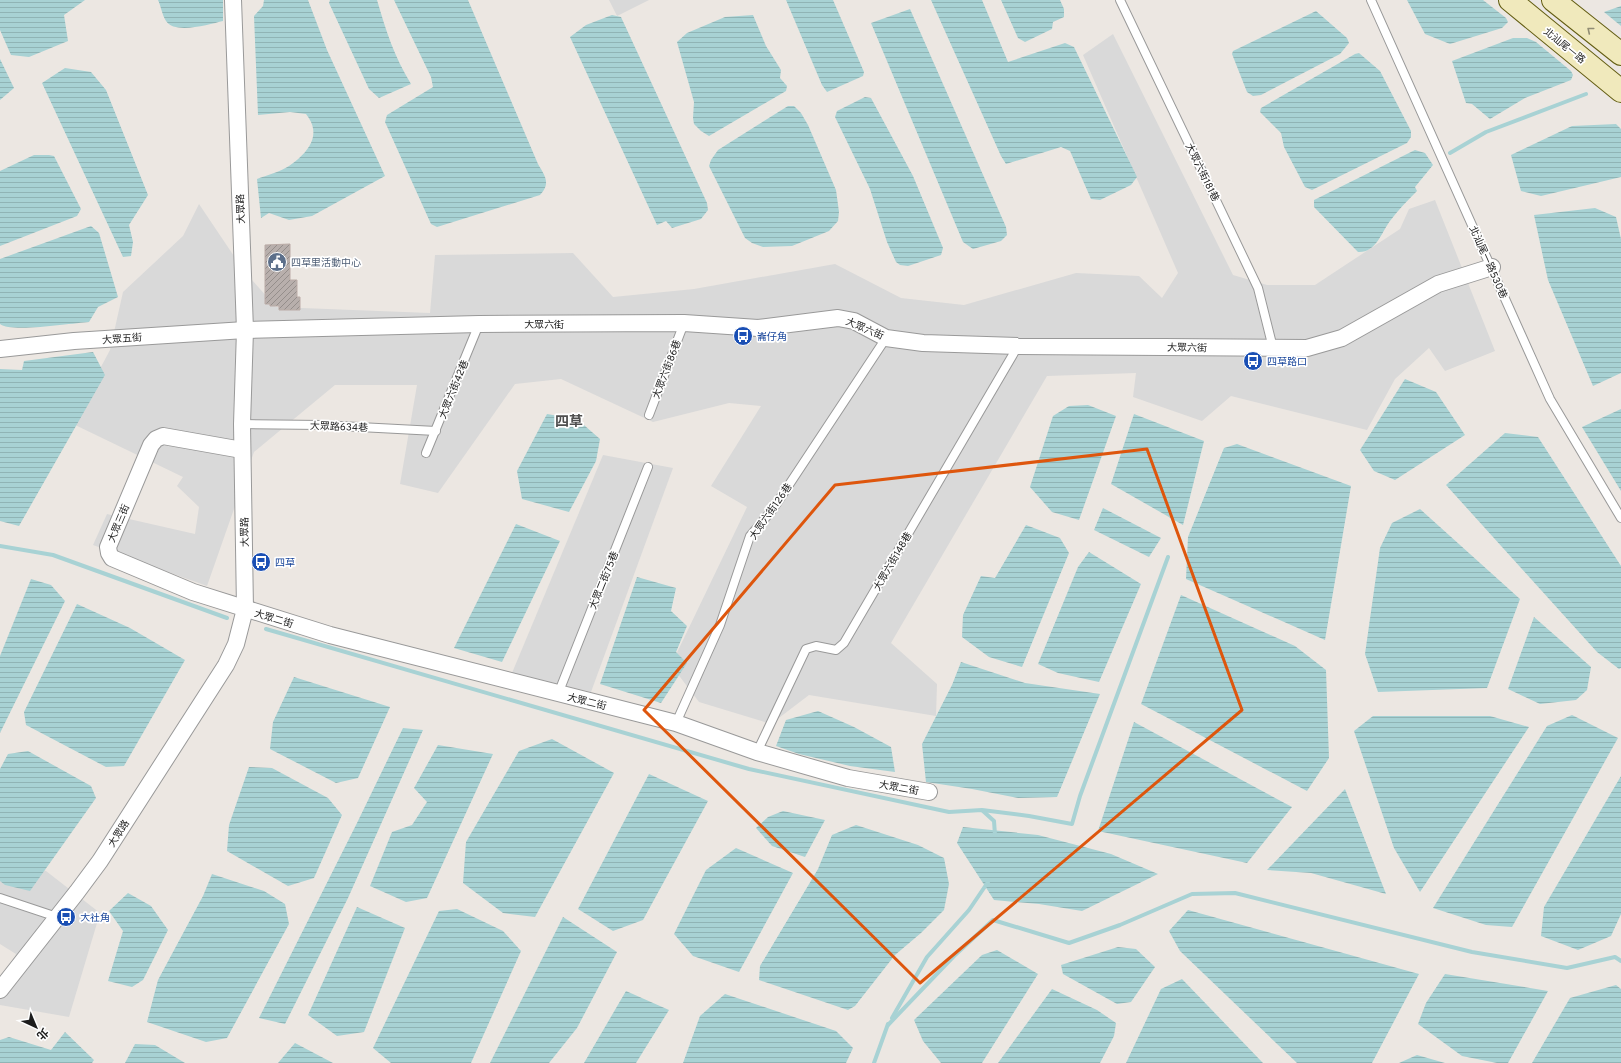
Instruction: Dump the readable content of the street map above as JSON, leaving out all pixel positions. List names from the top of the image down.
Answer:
{
  "streets": {
    "street": [
      "北汕尾一路",
      "大眾路",
      "大眾六街",
      "大眾五街",
      "大眾三街",
      "大眾二街"
    ],
    "lane": [
      "大眾六街181巷",
      "北汕尾一路530巷",
      "大眾六街86巷",
      "大眾六街42巷",
      "大眾路634巷",
      "大眾六街126巷",
      "大眾六街148巷",
      "大眾二街75巷"
    ]
  },
  "crossings": [
    ["大眾六街181巷", "大眾六街"],
    ["大眾路", "大眾六街"],
    ["大眾路", "大眾五街"],
    ["大眾路", "大眾路634巷"],
    ["大眾路", "大眾三街"],
    ["大眾路", "大眾二街"],
    ["北汕尾一路530巷", "大眾六街"],
    ["大眾六街", "大眾五街"],
    ["大眾六街", "大眾六街86巷"],
    ["大眾六街", "大眾六街42巷"],
    ["大眾六街", "大眾六街126巷"],
    ["大眾六街", "大眾六街148巷"],
    ["大眾六街42巷", "大眾路634巷"],
    ["大眾六街126巷", "大眾二街"],
    ["大眾三街", "大眾二街"],
    ["大眾六街148巷", "大眾二街"],
    ["大眾二街75巷", "大眾二街"]
  ],
  "districts": ["四草"],
  "places": {
    "public building": ["四草里活動中心"],
    "bus stop": [
      "崙仔角",
      "四草路口",
      "四草",
      "大社角"
    ]
  },
  "north": "bottom right"
}
